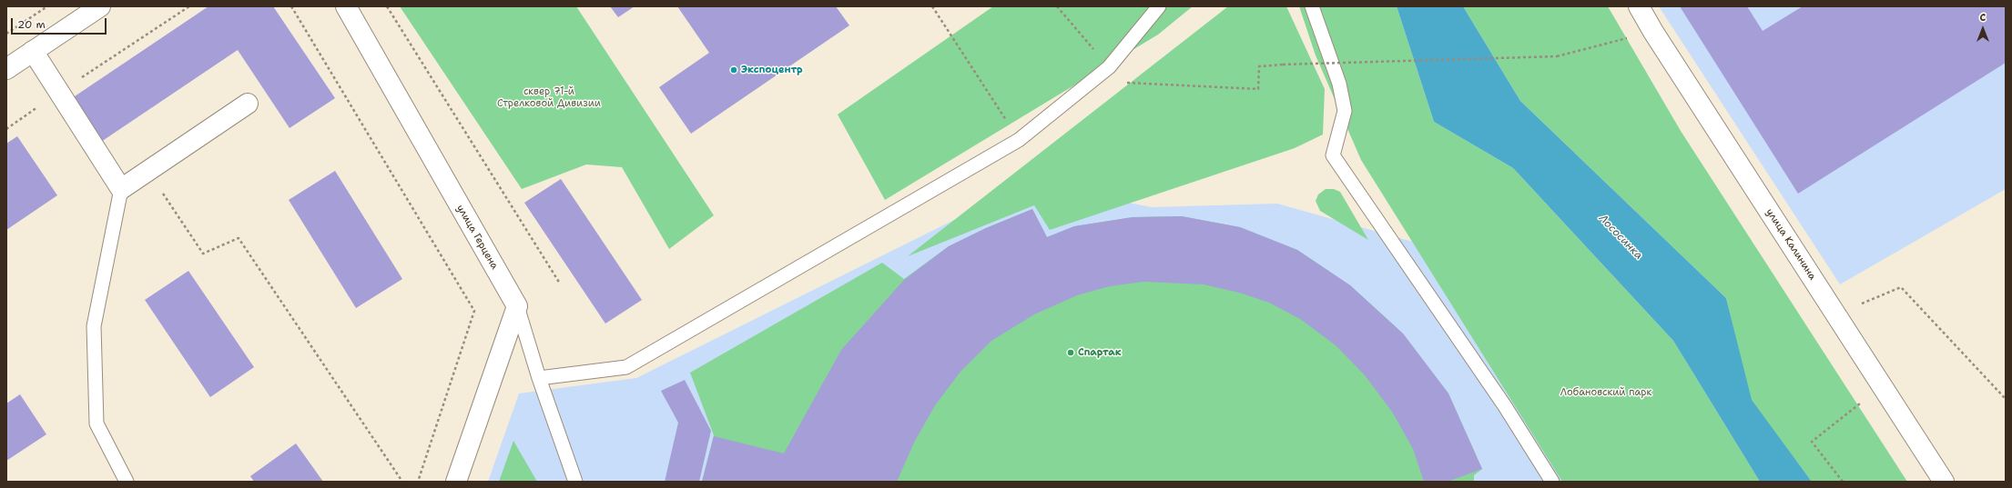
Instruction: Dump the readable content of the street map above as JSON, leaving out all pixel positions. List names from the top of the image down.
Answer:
{
  "streets": {
    "street": ["улица Герцена", "улица Калинина"]
  },
  "water": ["Лососинка"],
  "parks": ["сквер 71-й Стрелковой Дивизии", "Лобановский парк"],
  "places": ["Экспоцентр", "Спартак"],
  "scale_bar": "20 m",
  "north": "top"
}
